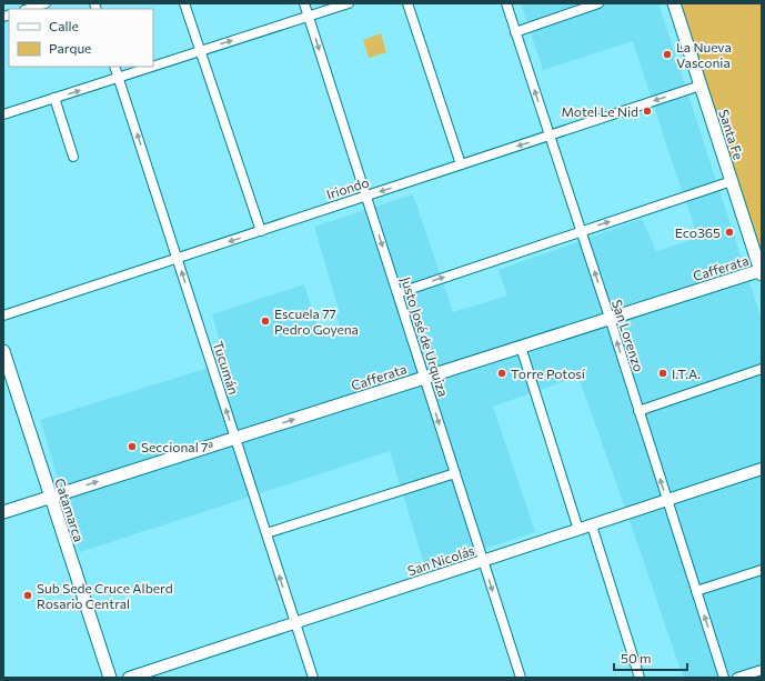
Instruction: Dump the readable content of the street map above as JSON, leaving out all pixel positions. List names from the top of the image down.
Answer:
{
  "streets": {
    "main road": ["Santa Fe", "Cafferata", "Catamarca"],
    "street": [
      "Iriondo",
      "San Lorenzo",
      "Justo José de Urquiza",
      "Tucumán",
      "San Nicolás"
    ]
  },
  "crossings": [
    ["Santa Fe", "Iriondo"],
    ["Santa Fe", "Cafferata"],
    ["Iriondo", "San Lorenzo"],
    ["Iriondo", "Justo José de Urquiza"],
    ["Iriondo", "Tucumán"],
    ["Cafferata", "San Lorenzo"],
    ["Cafferata", "Justo José de Urquiza"],
    ["Cafferata", "Tucumán"],
    ["Cafferata", "Catamarca"],
    ["San Lorenzo", "San Nicolás"],
    ["Justo José de Urquiza", "San Nicolás"],
    ["Tucumán", "San Nicolás"]
  ],
  "one_way": [
    "Iriondo",
    "Cafferata",
    "San Lorenzo",
    "Justo José de Urquiza",
    "Tucumán"
  ],
  "places": [
    "La Nueva Vasconia",
    "Motel Le Nid",
    "Eco365",
    "Escuela 77 Pedro Goyena",
    "Torre Potosí",
    "I.T.A.",
    "Seccional 7ª",
    "Sub Sede Cruce Alberd Rosario Central"
  ],
  "legend": ["Calle", "Parque"],
  "scale_bar": "50 m"
}
